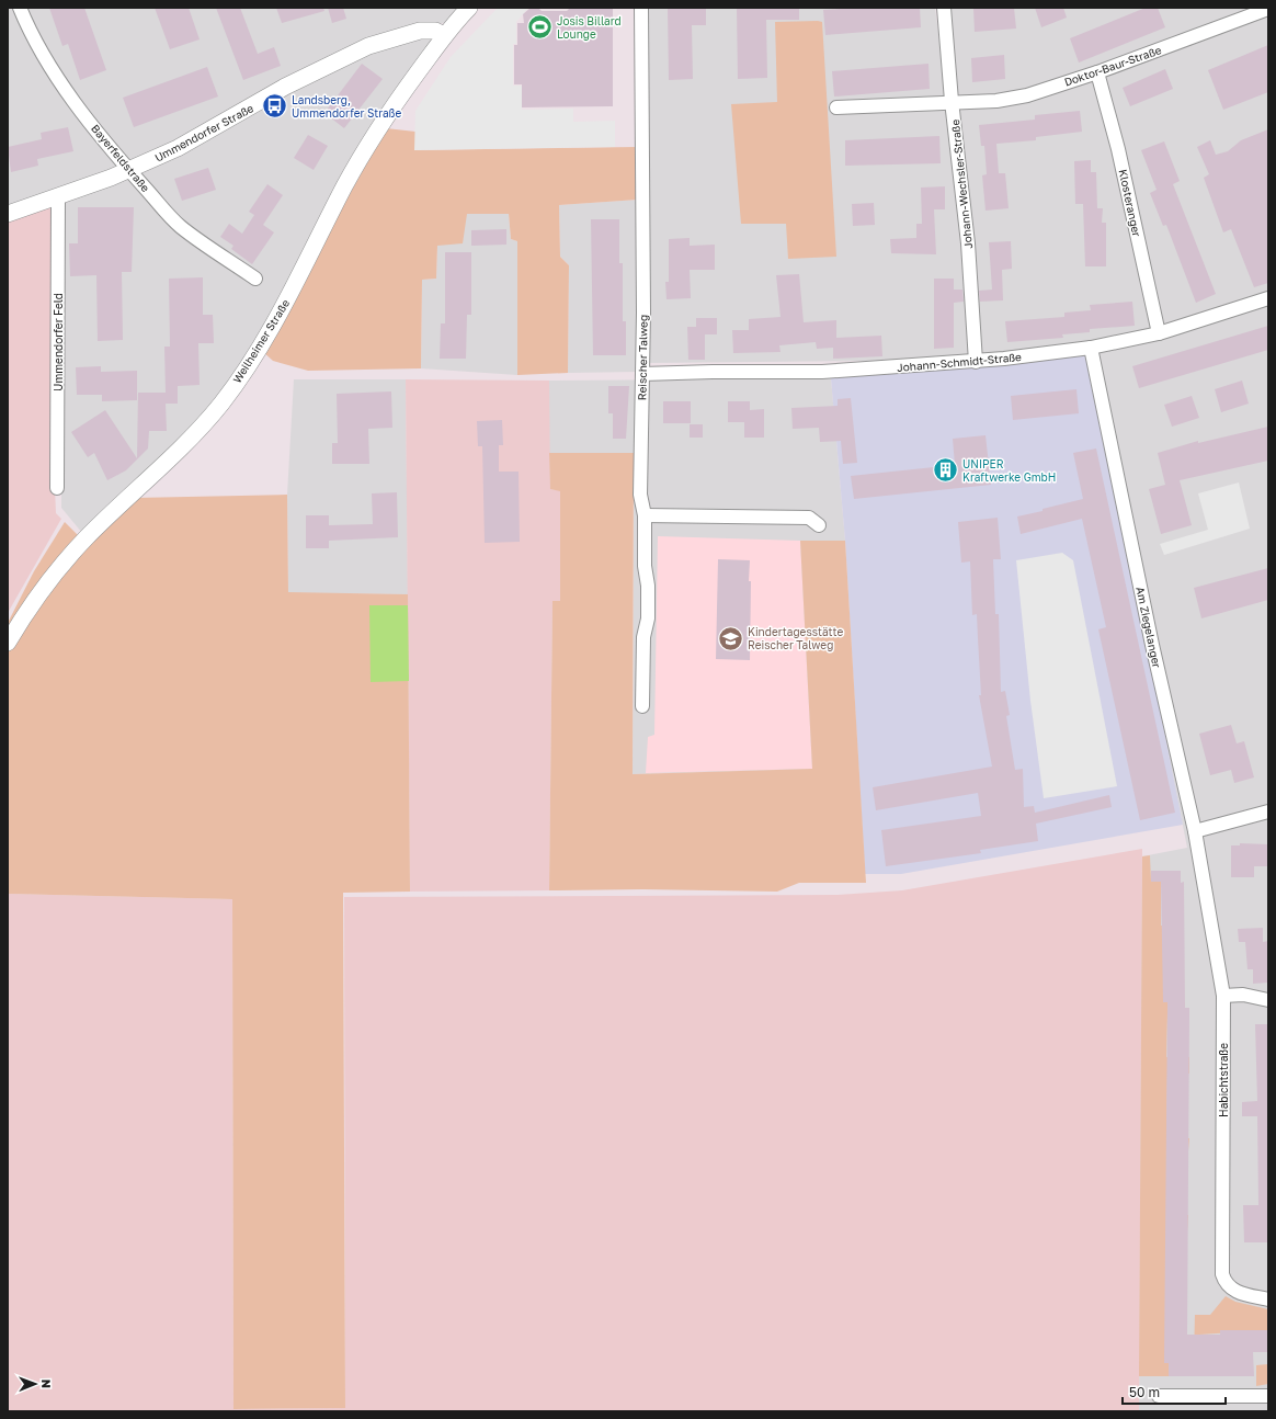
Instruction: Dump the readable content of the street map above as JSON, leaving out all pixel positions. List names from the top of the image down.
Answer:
{
  "streets": {
    "street": [
      "Doktor-Baur-Straße",
      "Ummendorfer Straße",
      "Bayerfeldstraße",
      "Johann-Wechsler-Straße",
      "Klosteranger",
      "Weilheimer Straße",
      "Ummendorfer Feld",
      "Reischer Talweg",
      "Johann-Schmidt-Straße",
      "Am Ziegelanger",
      "Habichtstraße"
    ]
  },
  "crossings": [
    ["Doktor-Baur-Straße", "Johann-Wechsler-Straße"],
    ["Doktor-Baur-Straße", "Klosteranger"],
    ["Ummendorfer Straße", "Bayerfeldstraße"],
    ["Ummendorfer Straße", "Weilheimer Straße"],
    ["Ummendorfer Straße", "Ummendorfer Feld"],
    ["Johann-Wechsler-Straße", "Johann-Schmidt-Straße"],
    ["Klosteranger", "Johann-Schmidt-Straße"],
    ["Reischer Talweg", "Johann-Schmidt-Straße"],
    ["Johann-Schmidt-Straße", "Am Ziegelanger"],
    ["Am Ziegelanger", "Habichtstraße"]
  ],
  "places": {
    "sports": ["Josis Billard Lounge"],
    "bus stop": ["Landsberg, Ummendorfer Straße"],
    "building": ["UNIPER Kraftwerke GmbH"],
    "school or university": ["Kindertagesstätte Reischer Talweg"]
  },
  "scale_bar": "50 m",
  "north": "right"
}
